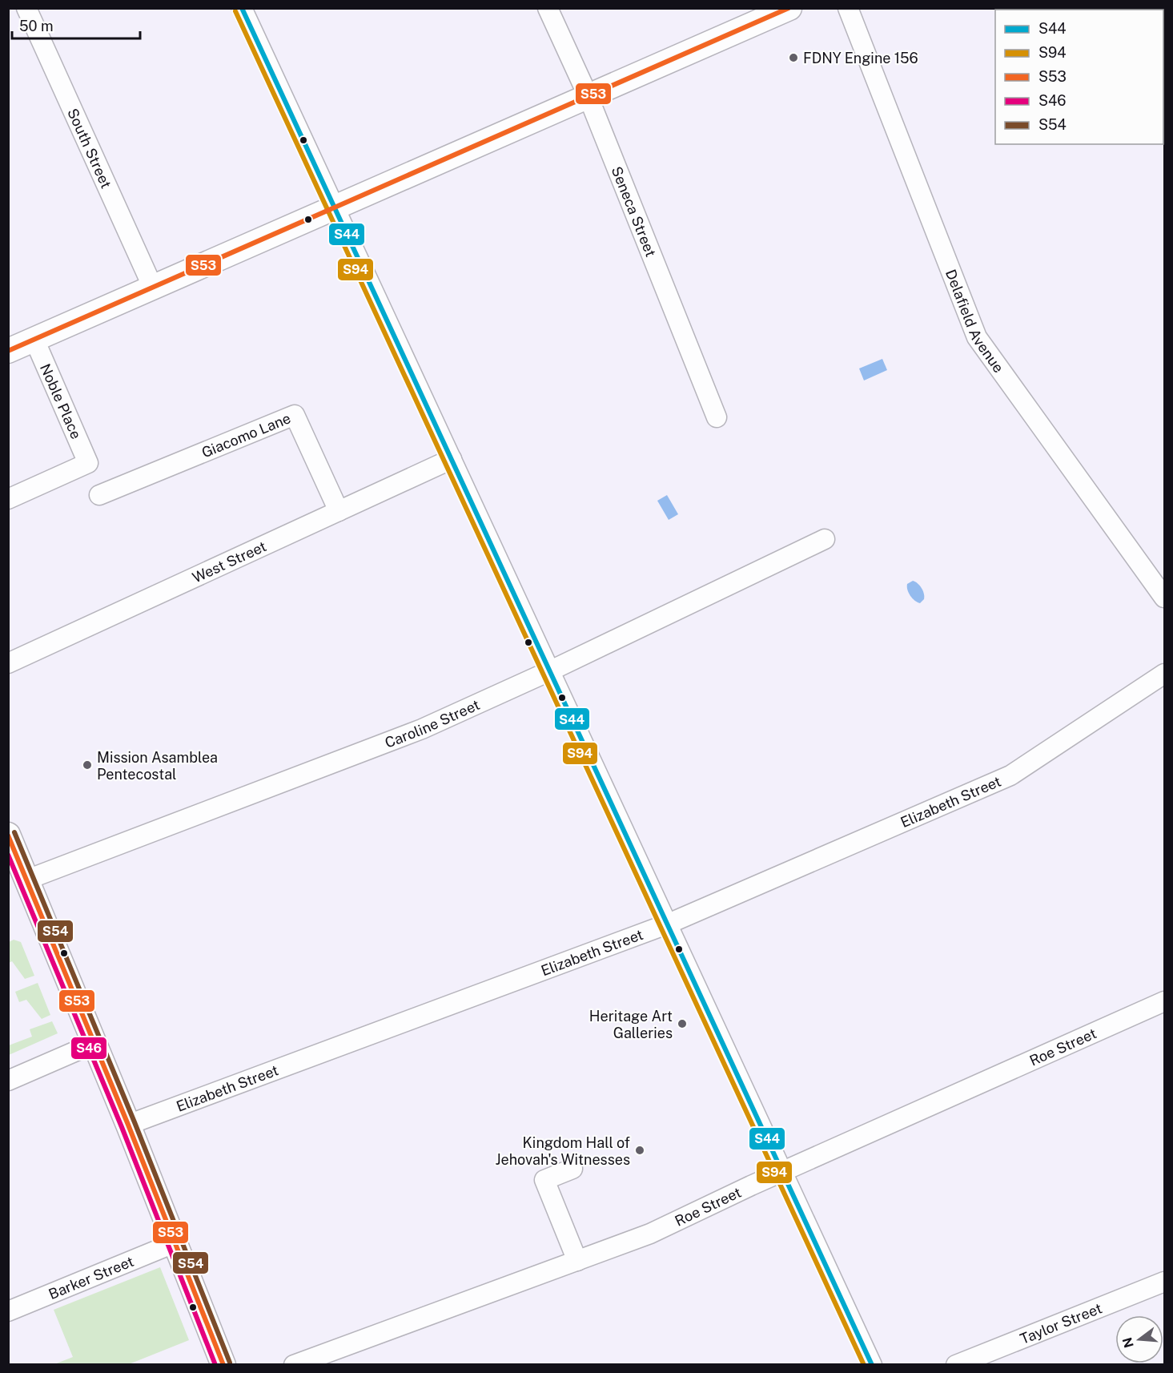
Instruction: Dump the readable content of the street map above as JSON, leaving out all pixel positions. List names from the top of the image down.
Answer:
{
  "streets": {
    "street": [
      "South Street",
      "Seneca Street",
      "Delafield Avenue",
      "Noble Place",
      "Giacomo Lane",
      "West Street",
      "Caroline Street",
      "Elizabeth Street",
      "Roe Street",
      "Barker Street",
      "Taylor Street"
    ]
  },
  "crossings": [
    ["Giacomo Lane", "West Street"]
  ],
  "places": [
    "FDNY Engine 156",
    "Mission Asamblea Pentecostal",
    "Heritage Art Galleries",
    "Kingdom Hall of Jehovah's Witnesses"
  ],
  "lines": [
    "transit line S44",
    "transit line S53",
    "transit line S94",
    "transit line S54",
    "transit line S46"
  ],
  "legend": [
    "S44",
    "S94",
    "S53",
    "S46",
    "S54"
  ],
  "scale_bar": "50 m",
  "north": "left"
}
